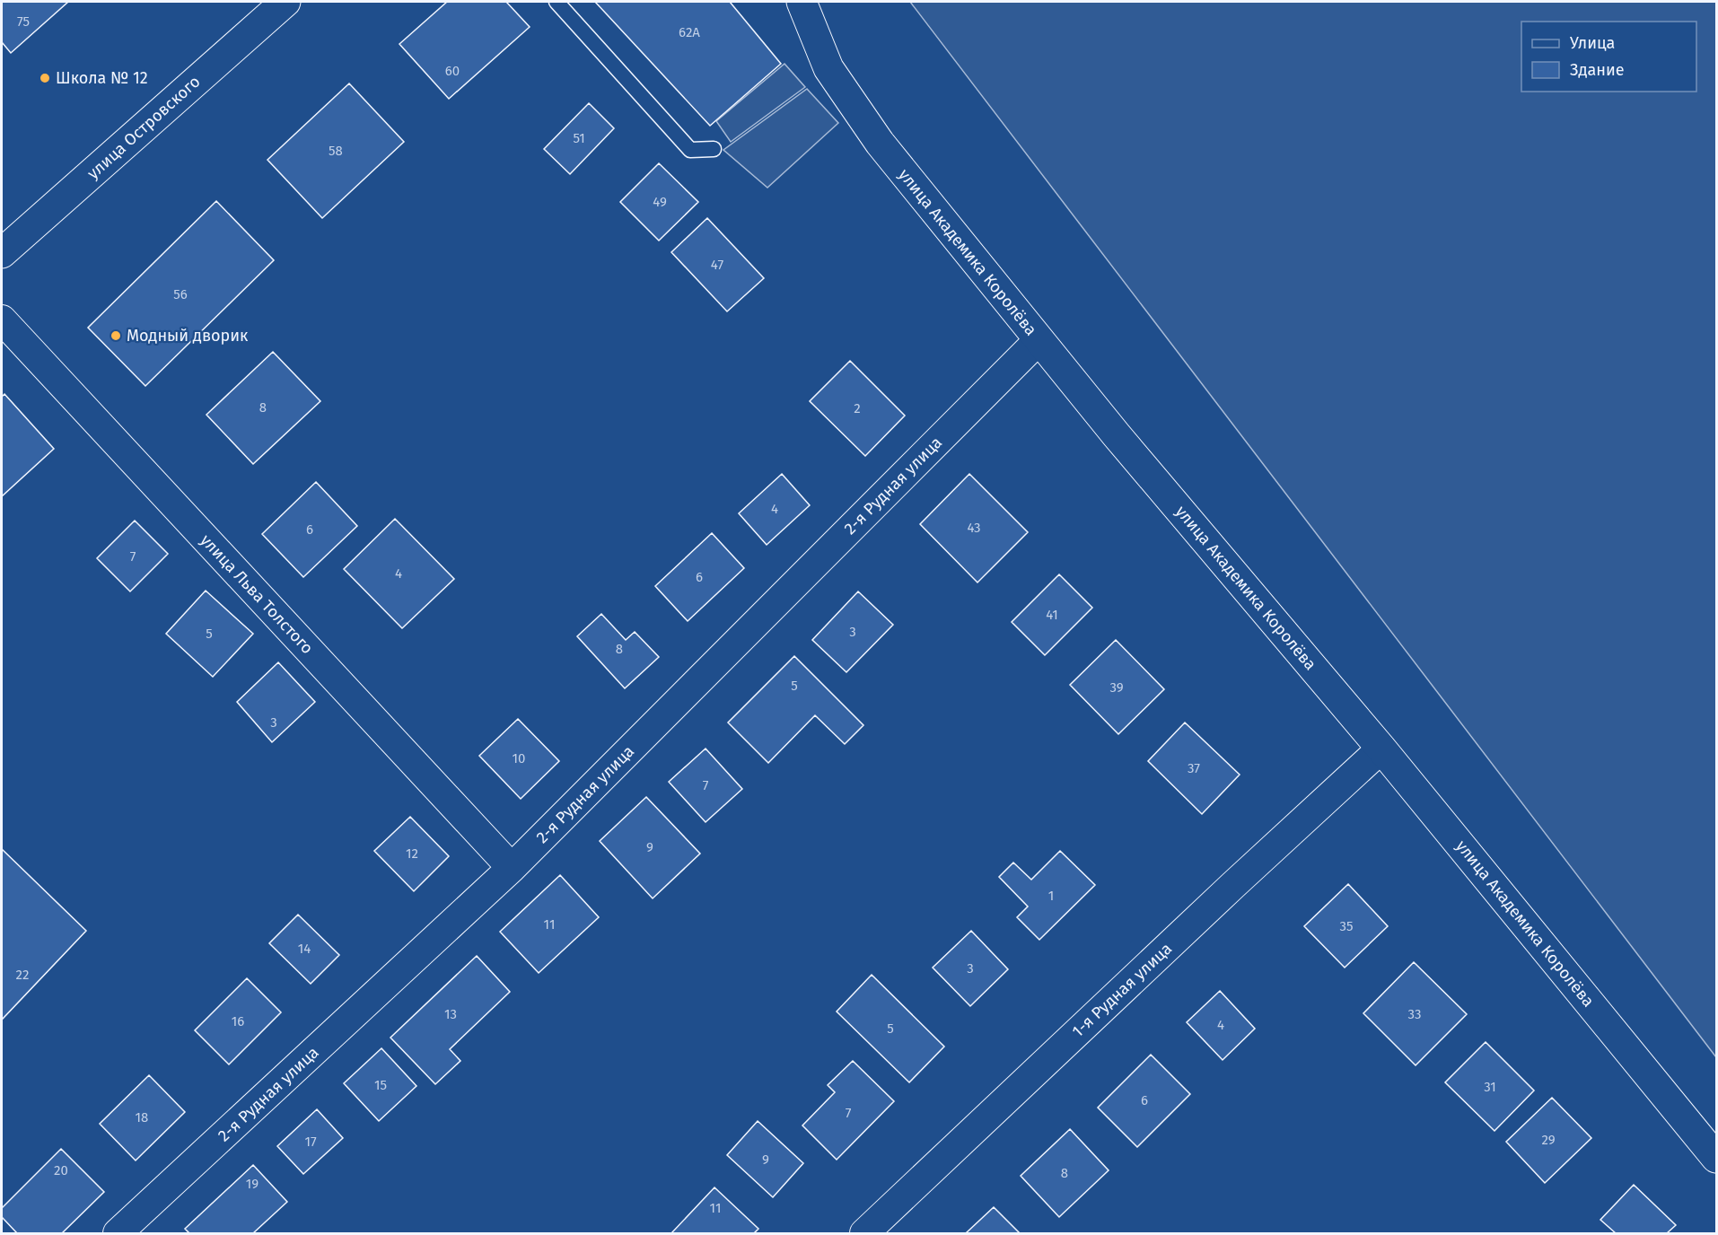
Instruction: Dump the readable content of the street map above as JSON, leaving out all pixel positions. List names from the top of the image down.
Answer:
{
  "streets": {
    "street": [
      "улица Островского",
      "улица Академика Королёва",
      "2-я Рудная улица",
      "улица Льва Толстого",
      "1-я Рудная улица"
    ]
  },
  "crossings": [
    ["улица Академика Королёва", "2-я Рудная улица"],
    ["улица Академика Королёва", "1-я Рудная улица"],
    ["2-я Рудная улица", "улица Льва Толстого"]
  ],
  "places": ["Школа № 12", "Модный дворик"],
  "house_numbers": [
    "75",
    "62А",
    "60",
    "51",
    "58",
    "49",
    "47",
    "56",
    "8",
    "2",
    "4",
    "43",
    "6",
    "7",
    "4",
    "6",
    "41",
    "3",
    "5",
    "8",
    "5",
    "39",
    "3",
    "10",
    "37",
    "7",
    "9",
    "12",
    "1",
    "11",
    "35",
    "14",
    "3",
    "22",
    "13",
    "33",
    "16",
    "4",
    "5",
    "15",
    "31",
    "6",
    "7",
    "18",
    "29",
    "17",
    "9",
    "20",
    "8",
    "19",
    "11"
  ],
  "legend": ["Улица", "Здание"]
}
